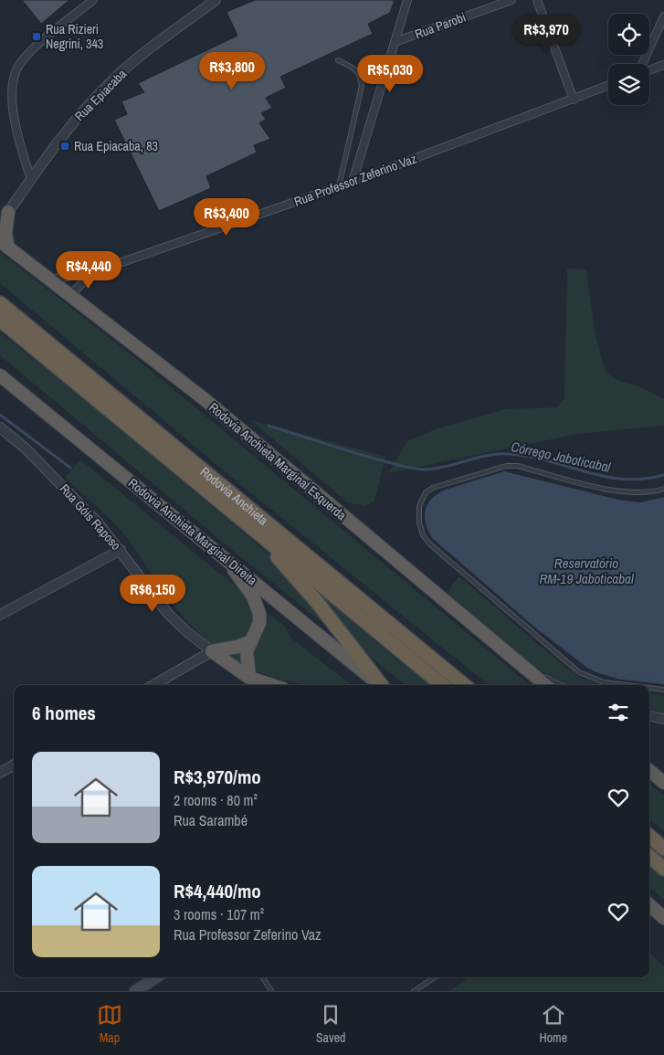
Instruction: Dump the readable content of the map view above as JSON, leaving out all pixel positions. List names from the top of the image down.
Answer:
{
  "streets": {
    "highway": ["Rodovia Anchieta Marginal Esquerda", "Rodovia Anchieta", "Rodovia Anchieta Marginal Direita"],
    "street": [
      "Rua Parobi",
      "Rua Epiacaba",
      "Rua Professor Zeferino Vaz",
      "Rua Góis Raposo"
    ]
  },
  "crossings": [
    ["Rua Professor Zeferino Vaz", "Rodovia Anchieta Marginal Esquerda"]
  ],
  "water": ["Córrego Jaboticabal", "Reservatório RM-19 Jaboticabal"],
  "places": {
    "transit": ["Rua Rizieri Negrini, 343", "Rua Epiacaba, 83"]
  },
  "page": {
    "price": [
      "R$3,970",
      "R$3,800",
      "R$5,030",
      "R$3,400",
      "R$4,440",
      "R$6,150"
    ],
    "heading": "6 homes",
    "list": [
      {
        "name": "R$3,970/mo",
        "note": "2 rooms · 80 m² · Rua Sarambé"
      },
      {
        "name": "R$4,440/mo",
        "note": "3 rooms · 107 m² · Rua Professor Zeferino Vaz"
      }
    ],
    "tabs": ["Map", "Saved", "Home"]
  }
}
